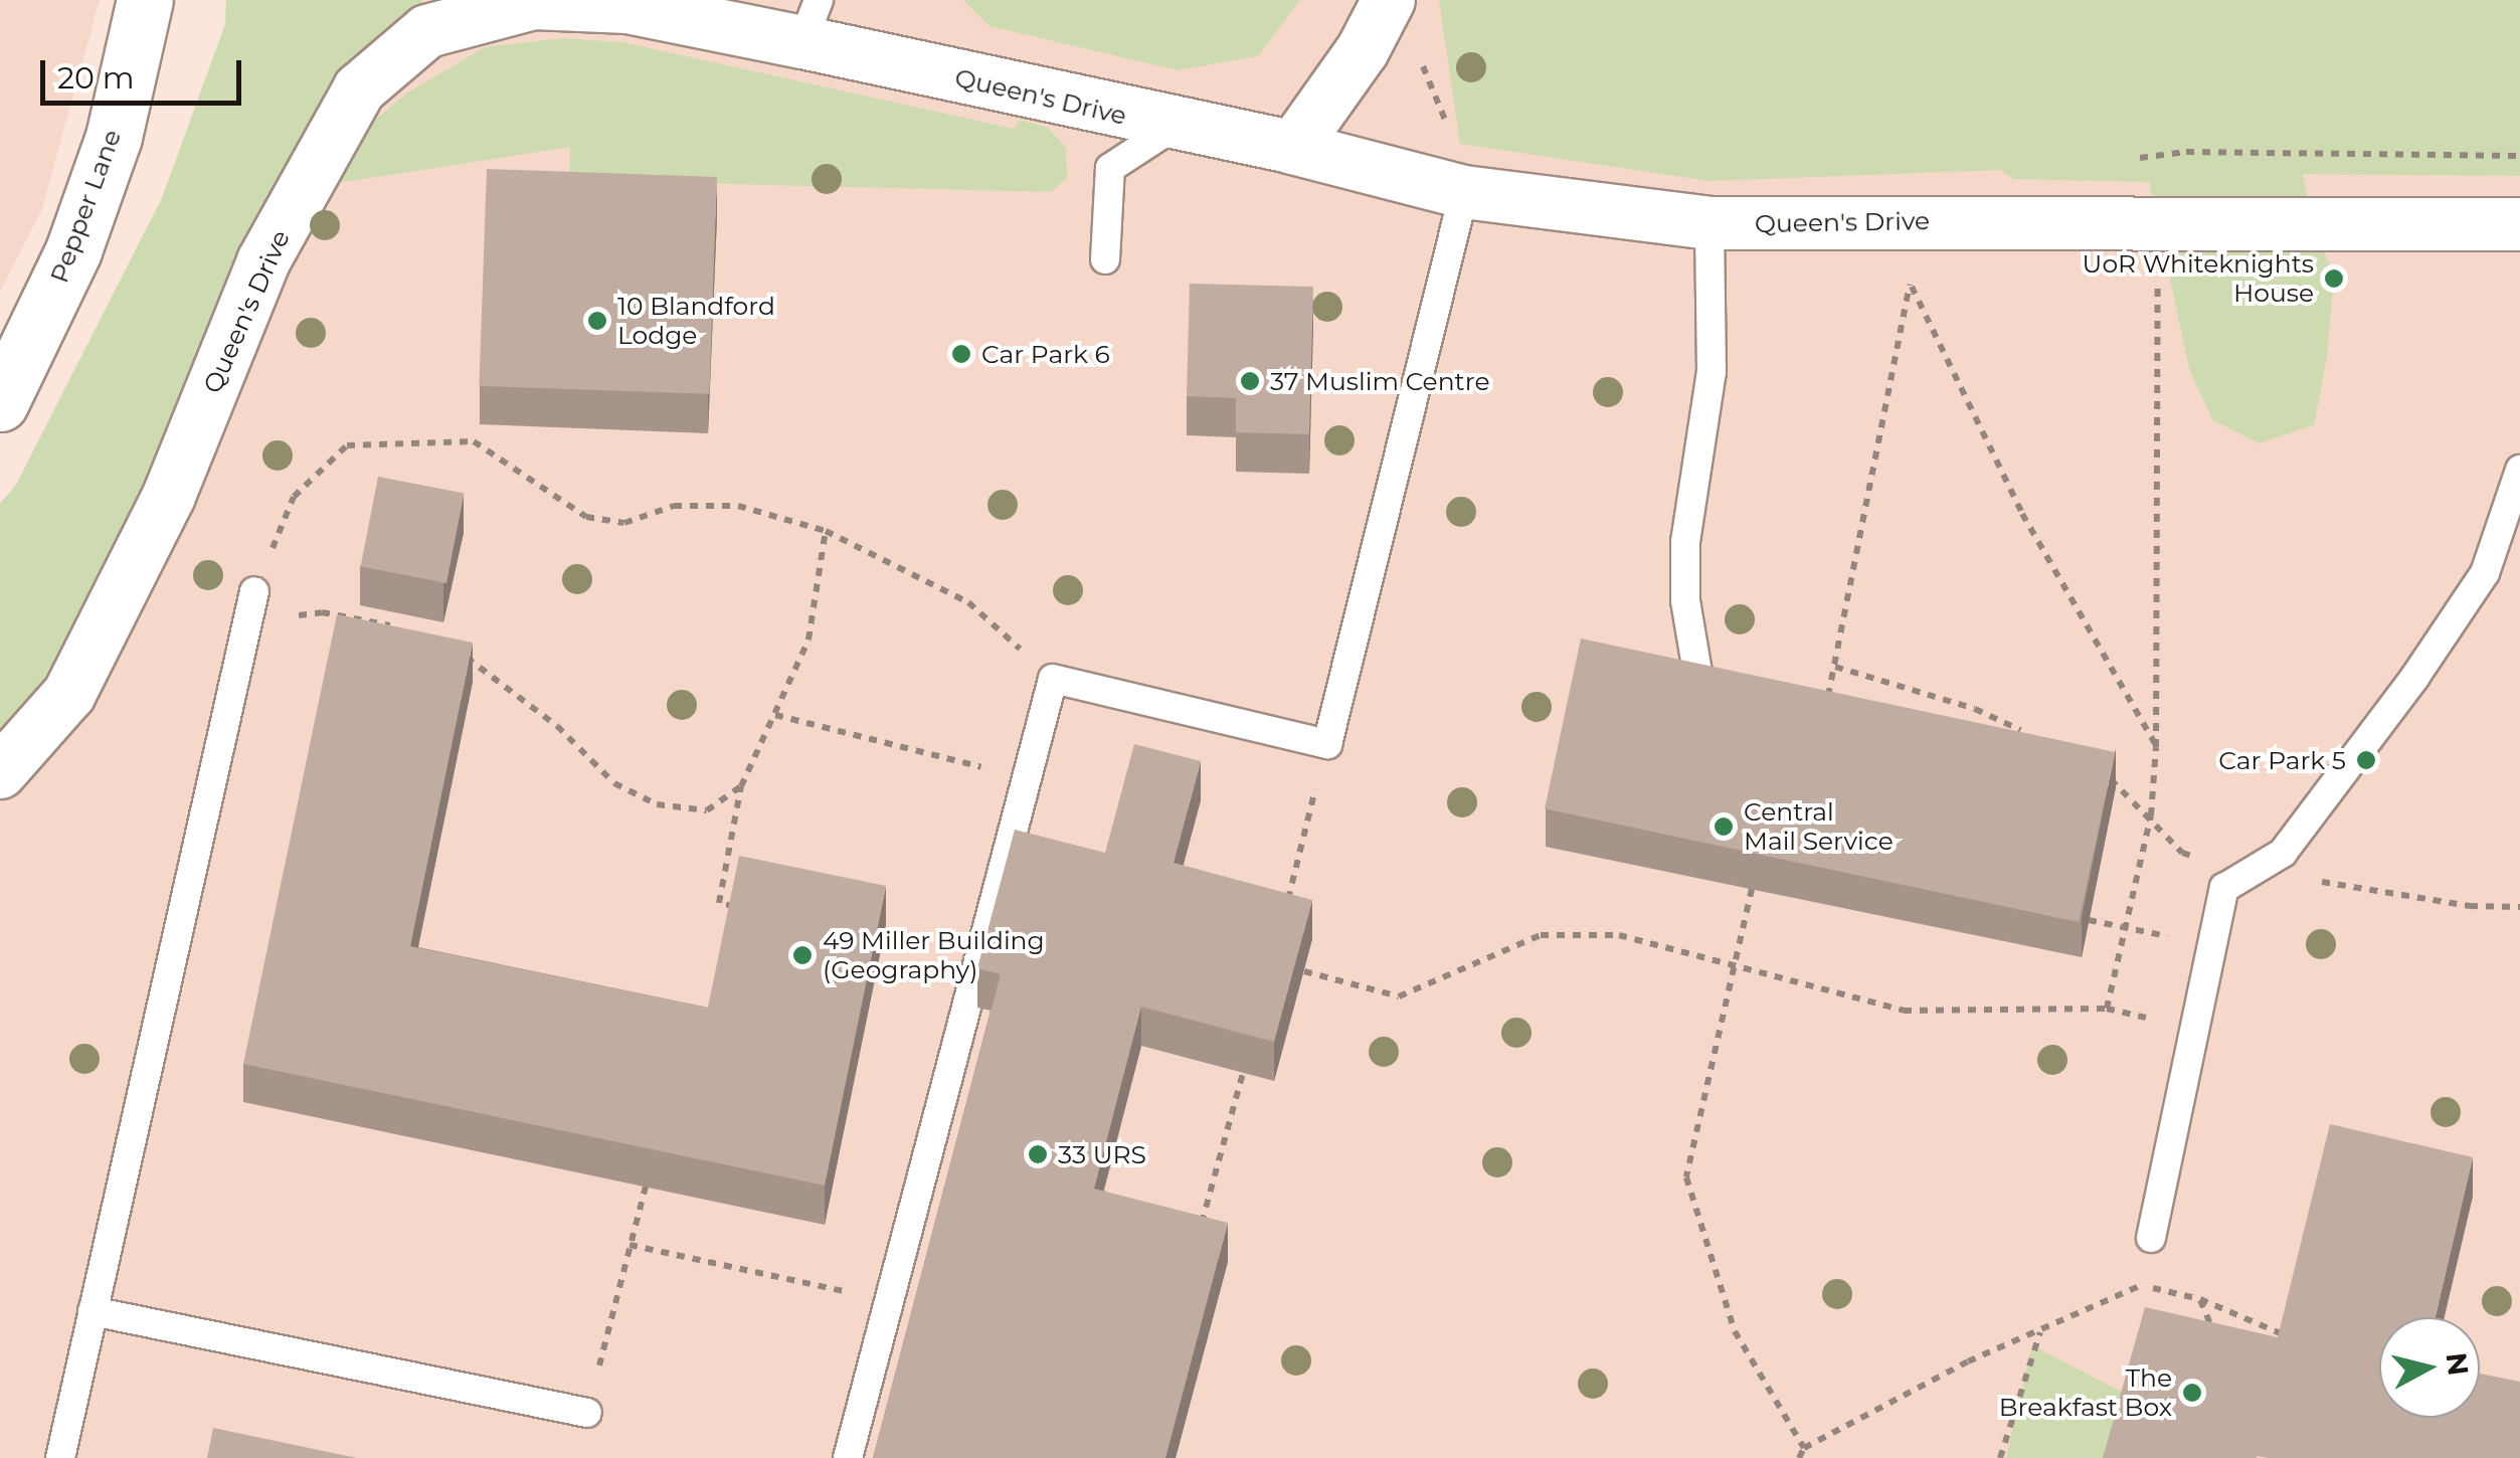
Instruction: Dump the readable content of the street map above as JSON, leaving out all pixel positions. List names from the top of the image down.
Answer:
{
  "streets": {
    "street": ["Queen's Drive", "Pepper Lane"]
  },
  "places": [
    "UoR Whiteknights House",
    "10 Blandford Lodge",
    "Car Park 6",
    "37 Muslim Centre",
    "Car Park 5",
    "Central Mail Service",
    "49 Miller Building (Geography)",
    "33 URS",
    "The Breakfast Box"
  ],
  "scale_bar": "20 m",
  "north": "right"
}
